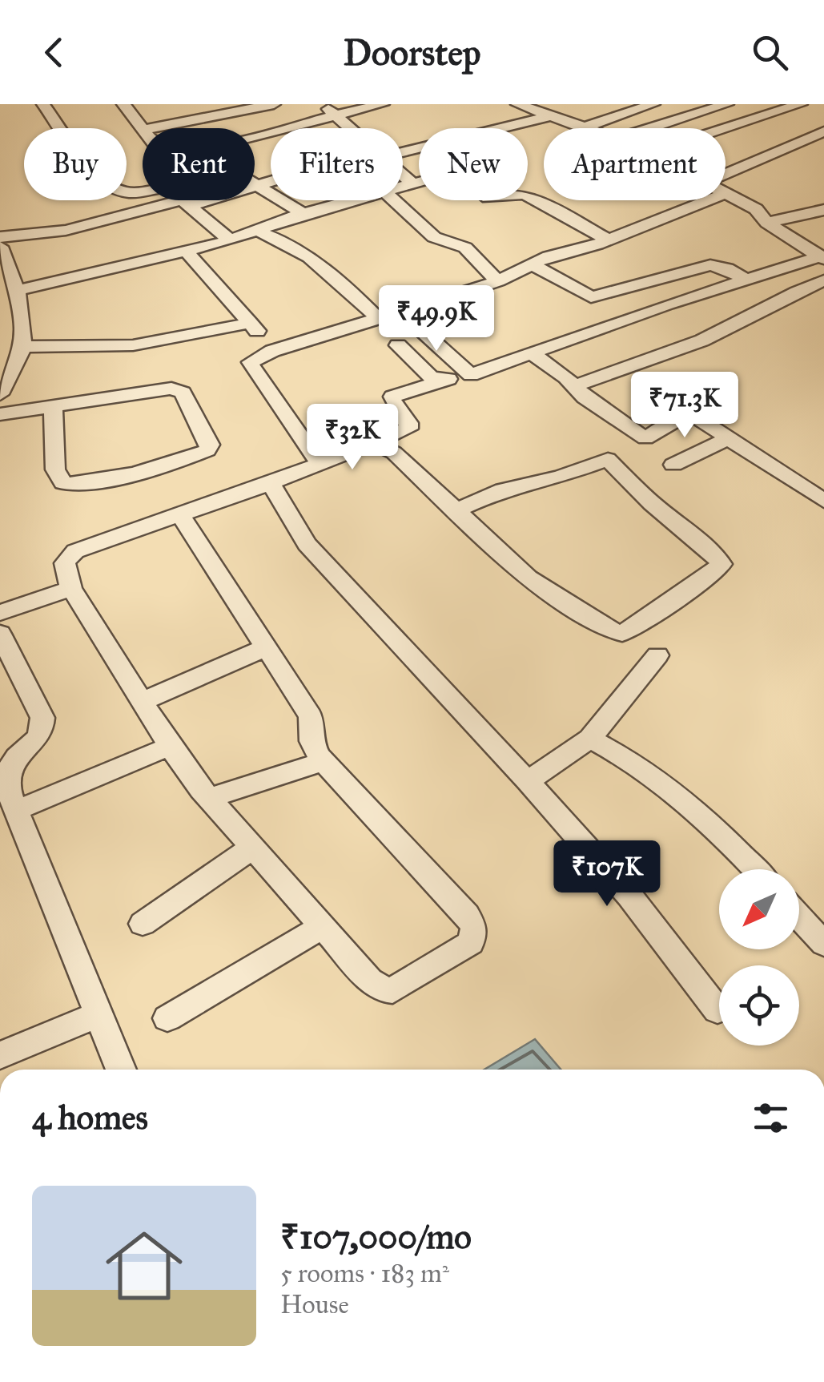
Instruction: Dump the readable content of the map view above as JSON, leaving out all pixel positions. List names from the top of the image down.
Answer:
{
  "north": "bottom left",
  "page": {
    "header": "Doorstep",
    "chip": [
      "Buy",
      "Rent",
      "Filters",
      "New",
      "Apartment"
    ],
    "price": [
      "₹49.9K",
      "₹71.3K",
      "₹32K",
      "₹107K"
    ],
    "heading": "4 homes",
    "list": [
      {
        "name": "₹107,000/mo",
        "note": "5 rooms · 183 m² · House"
      }
    ]
  }
}
